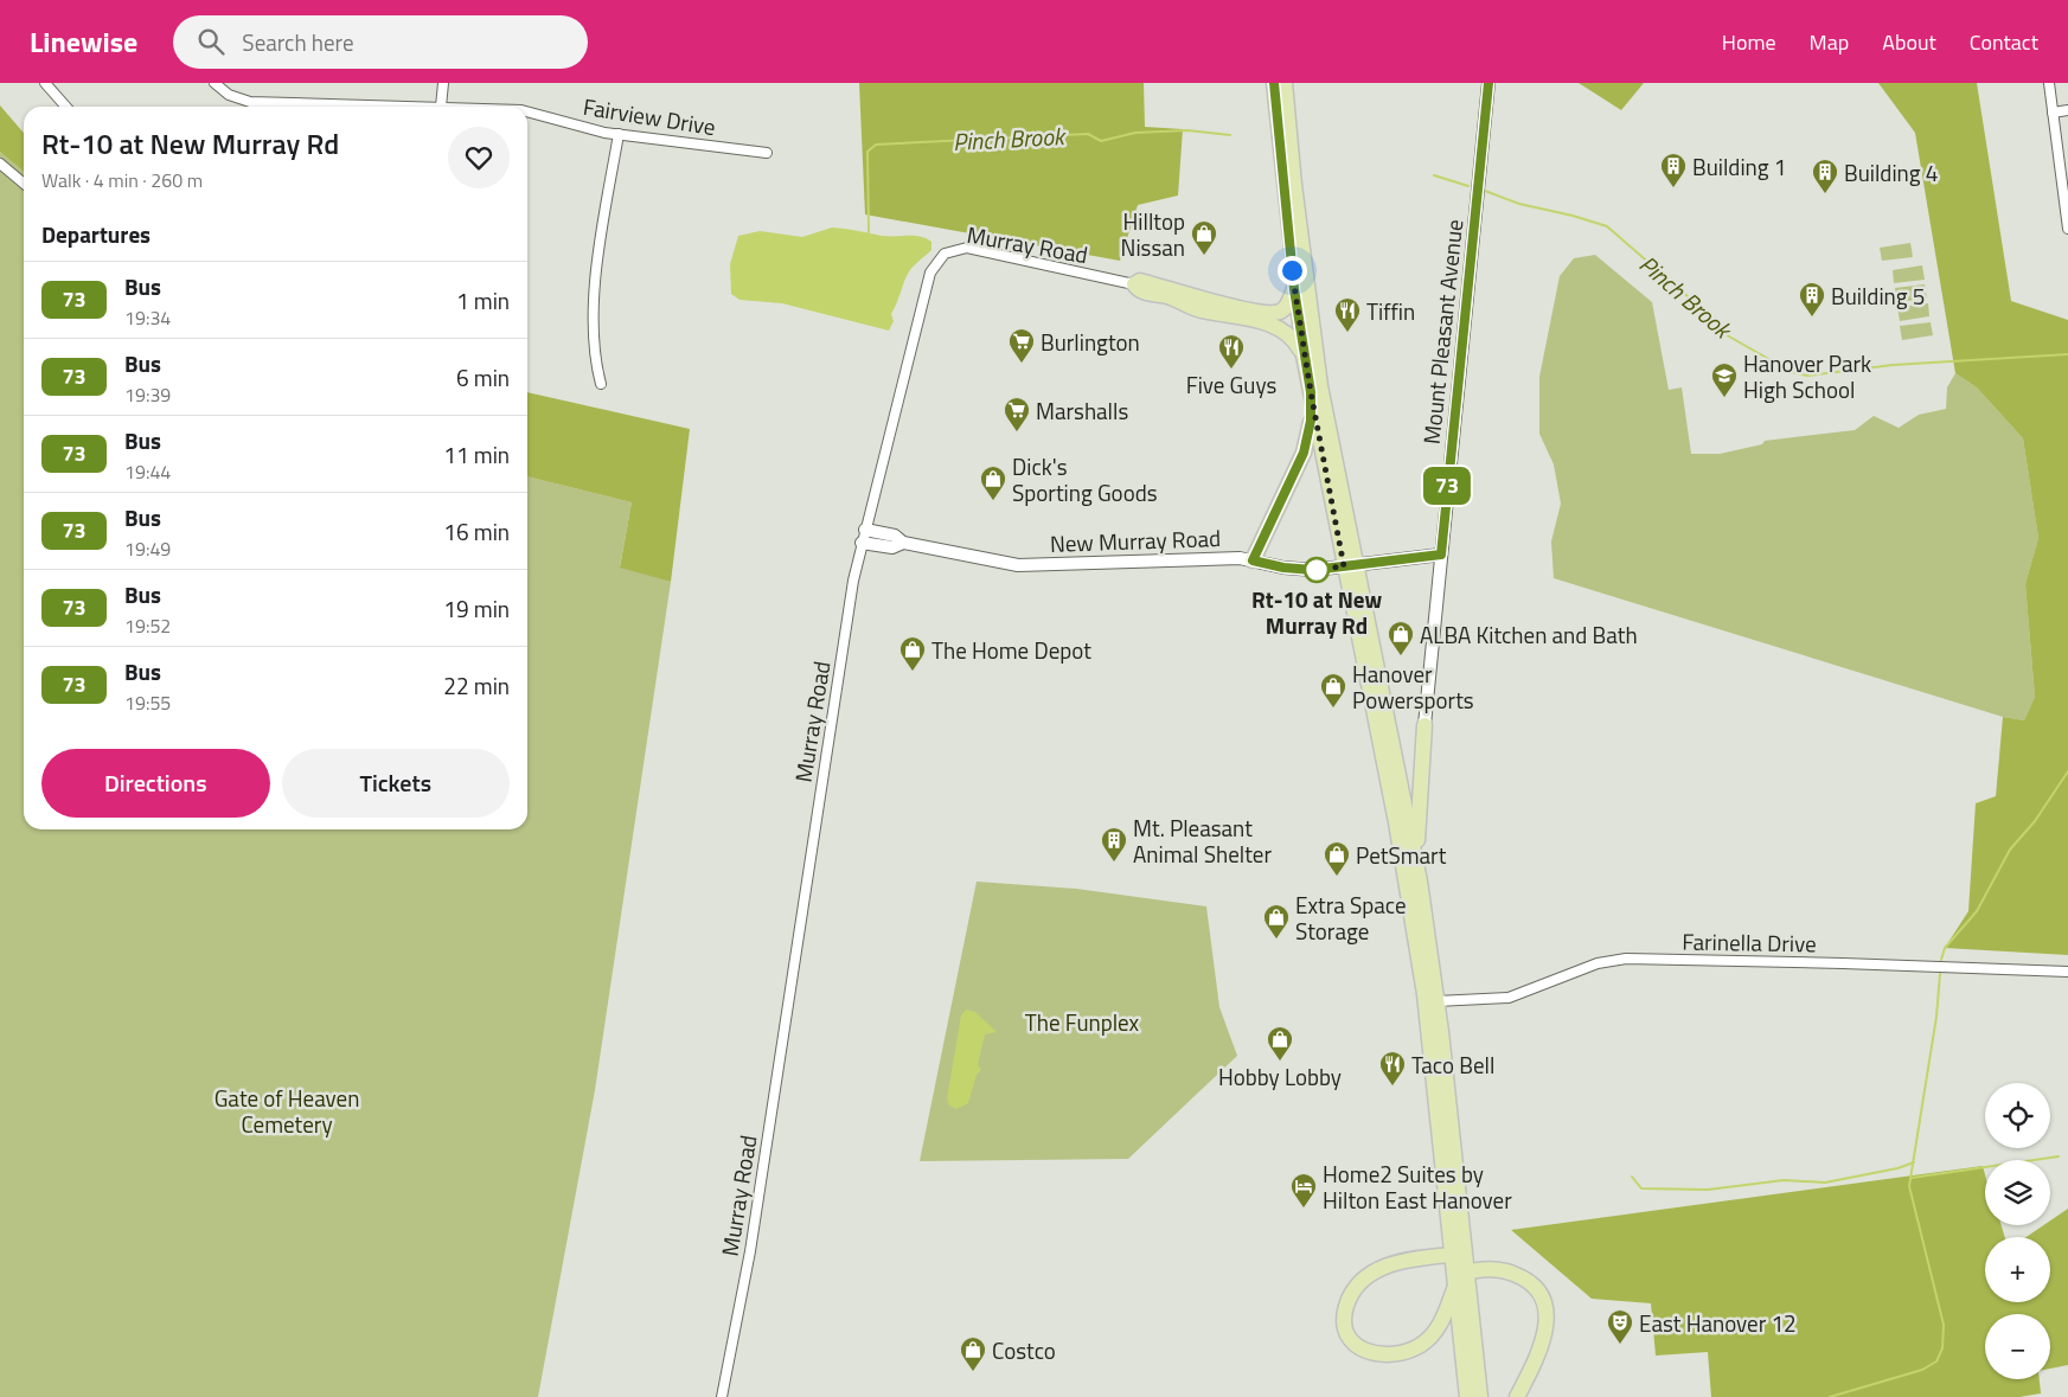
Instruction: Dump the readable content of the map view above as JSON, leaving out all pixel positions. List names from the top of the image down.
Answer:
{
  "streets": {
    "street": [
      "Fairview Drive",
      "Murray Road",
      "Mount Pleasant Avenue",
      "New Murray Road",
      "Farinella Drive"
    ]
  },
  "crossings": [
    ["Murray Road", "New Murray Road"],
    ["Mount Pleasant Avenue", "New Murray Road"]
  ],
  "water": ["Pinch Brook"],
  "parks": ["The Funplex", "Gate of Heaven Cemetery"],
  "places": {
    "building": [
      "Building 1",
      "Building 4",
      "Building 5",
      "Mt. Pleasant Animal Shelter"
    ],
    "shop": [
      "Hilltop Nissan",
      "Dick's Sporting Goods",
      "ALBA Kitchen and Bath",
      "The Home Depot",
      "Hanover Powersports",
      "PetSmart",
      "Extra Space Storage",
      "Hobby Lobby",
      "Costco"
    ],
    "restaurant": ["Tiffin", "Five Guys", "Taco Bell"],
    "supermarket": ["Burlington", "Marshalls"],
    "school or university": ["Hanover Park High School"],
    "other": ["Rt-10 at New Murray Rd"],
    "hotel": ["Home2 Suites by Hilton East Hanover"],
    "theatre": ["East Hanover 12"]
  },
  "lines": ["bus line 73"],
  "page": {
    "header": "Linewise",
    "search": "Search here",
    "nav": [
      "Home",
      "Map",
      "About",
      "Contact"
    ],
    "on_map": "73",
    "heading": [
      ["Rt-10 at New Murray Rd", "Walk · 4 min · 260 m"],
      "Departures"
    ],
    "list": [
      {
        "mark": "73",
        "name": "Bus",
        "note": "19:34",
        "value": "1 min"
      },
      {
        "mark": "73",
        "name": "Bus",
        "note": "19:39",
        "value": "6 min"
      },
      {
        "mark": "73",
        "name": "Bus",
        "note": "19:44",
        "value": "11 min"
      },
      {
        "mark": "73",
        "name": "Bus",
        "note": "19:49",
        "value": "16 min"
      },
      {
        "mark": "73",
        "name": "Bus",
        "note": "19:52",
        "value": "19 min"
      },
      {
        "mark": "73",
        "name": "Bus",
        "note": "19:55",
        "value": "22 min"
      }
    ],
    "buttons": ["Directions", "Tickets"],
    "map_buttons": ["+", "−"]
  }
}
